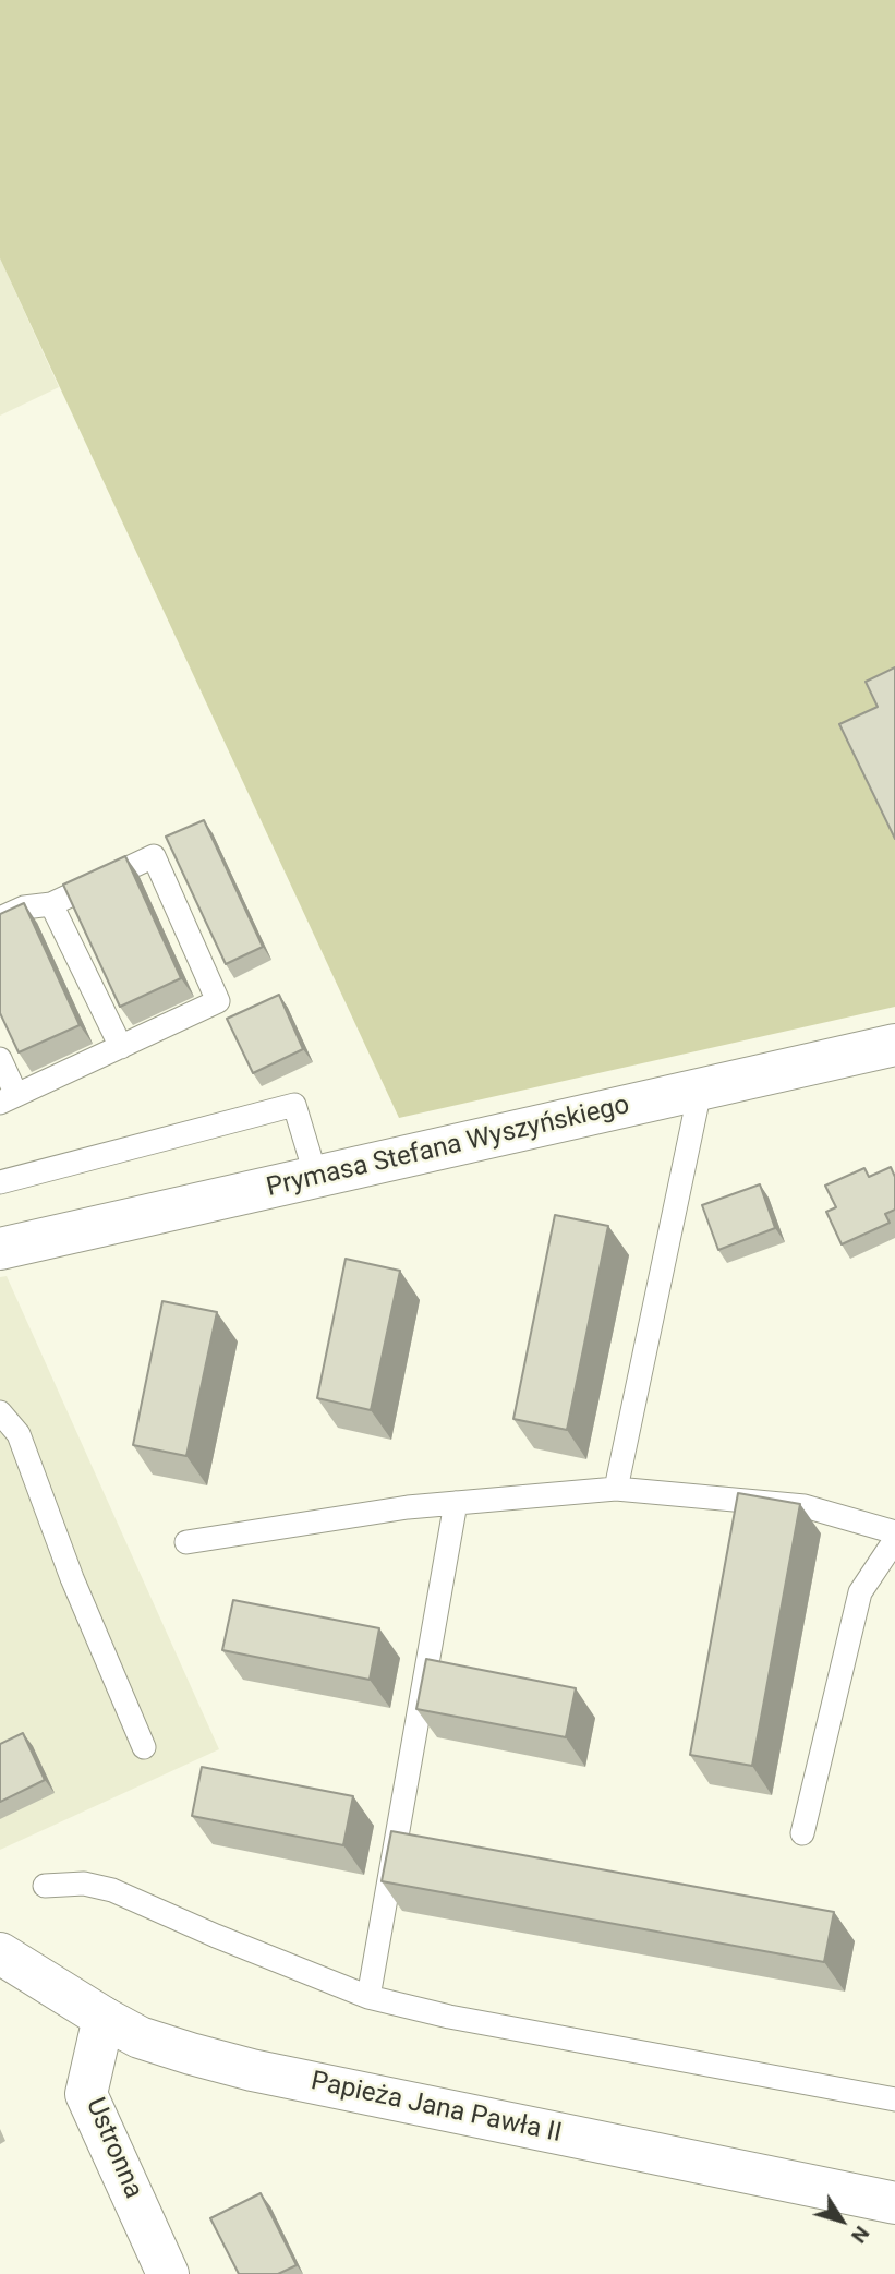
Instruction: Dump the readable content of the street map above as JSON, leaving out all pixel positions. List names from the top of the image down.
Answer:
{
  "streets": {
    "street": ["Prymasa Stefana Wyszyńskiego", "Papieża Jana Pawła II", "Ustronna"]
  },
  "crossings": [
    ["Papieża Jana Pawła II", "Ustronna"]
  ],
  "north": "bottom right"
}
